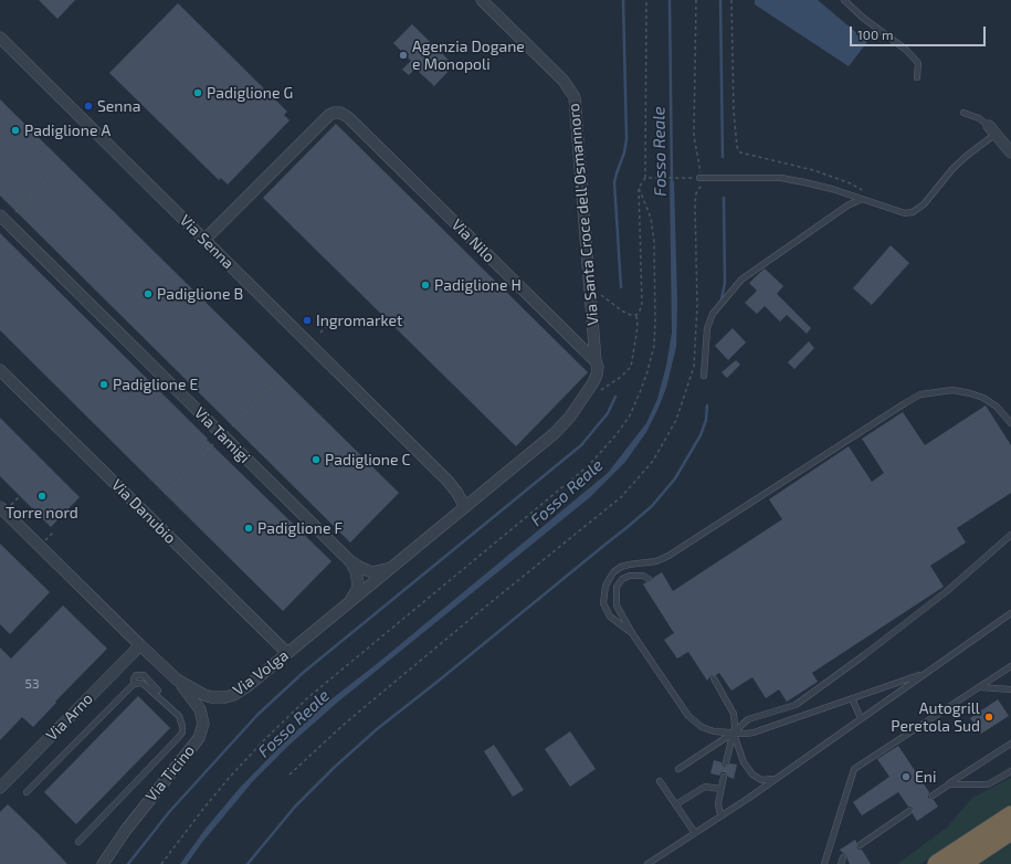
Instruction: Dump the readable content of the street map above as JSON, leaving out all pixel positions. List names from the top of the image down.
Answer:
{
  "streets": {
    "street": [
      "Via Santa Croce dell'Osmannoro",
      "Via Nilo",
      "Via Senna",
      "Via Tamigi",
      "Via Danubio",
      "Via Volga",
      "Via Arno",
      "Via Ticino"
    ]
  },
  "crossings": [
    ["Via Santa Croce dell'Osmannoro", "Via Nilo"],
    ["Via Nilo", "Via Senna"],
    ["Via Senna", "Via Volga"],
    ["Via Tamigi", "Via Volga"],
    ["Via Danubio", "Via Volga"],
    ["Via Volga", "Via Arno"],
    ["Via Volga", "Via Ticino"]
  ],
  "water": ["Fosso Reale"],
  "places": [
    "Agenzia Dogane e Monopoli",
    "Padiglione G",
    "Senna",
    "Padiglione A",
    "Padiglione H",
    "Padiglione B",
    "Ingromarket",
    "Padiglione E",
    "Padiglione C",
    "Torre nord",
    "Padiglione F",
    "Autogrill Peretola Sud",
    "Eni"
  ],
  "house_numbers": ["53"],
  "scale_bar": "100 m"
}
